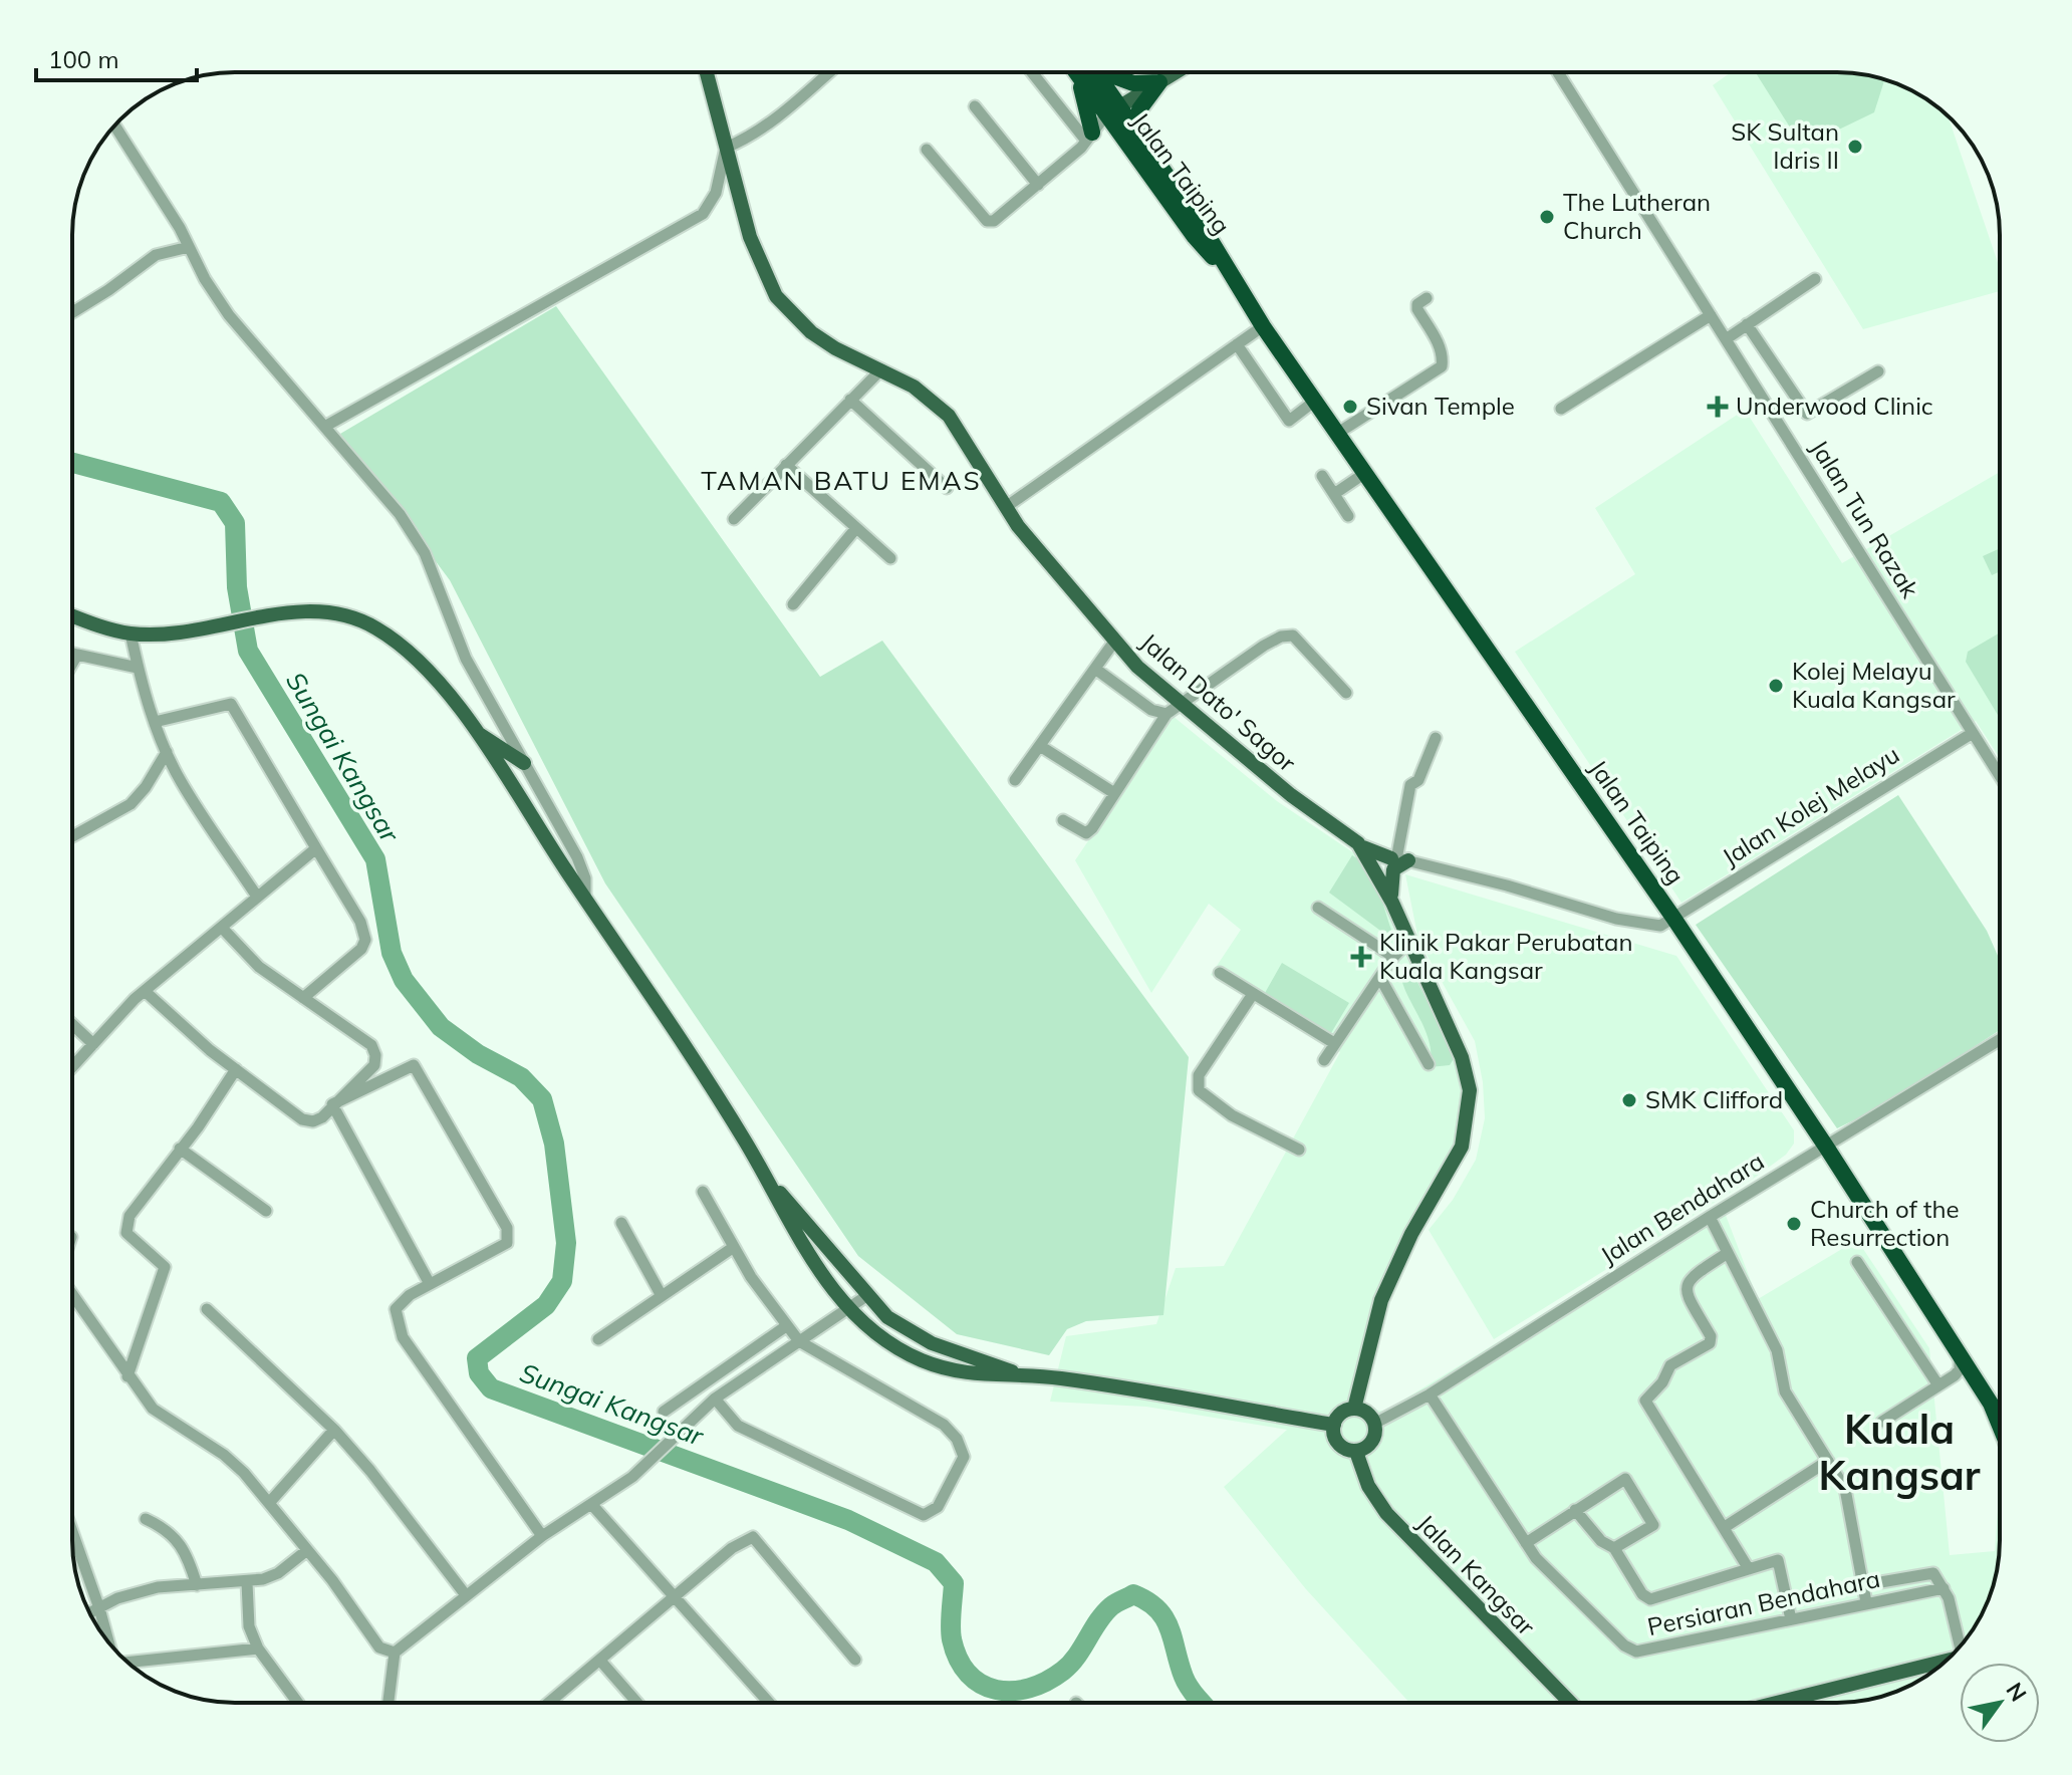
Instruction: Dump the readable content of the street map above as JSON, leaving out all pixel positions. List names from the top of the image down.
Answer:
{
  "streets": {
    "highway": ["Jalan Taiping"],
    "main road": ["Jalan Dato' Sagor", "Jalan Kangsar"],
    "street": [
      "Jalan Tun Razak",
      "Jalan Kolej Melayu",
      "Jalan Bendahara",
      "Persiaran Bendahara"
    ]
  },
  "crossings": [
    ["Jalan Taiping", "Jalan Kolej Melayu"],
    ["Jalan Taiping", "Jalan Bendahara"],
    ["Jalan Tun Razak", "Jalan Kolej Melayu"],
    ["Jalan Dato' Sagor", "Jalan Bendahara"],
    ["Jalan Dato' Sagor", "Jalan Kangsar"],
    ["Jalan Bendahara", "Jalan Kangsar"],
    ["Jalan Bendahara", "Persiaran Bendahara"]
  ],
  "districts": ["TAMAN BATU EMAS", "Kuala Kangsar"],
  "water": ["Sungai Kangsar"],
  "places": {
    "other": [
      "SK Sultan Idris II",
      "The Lutheran Church",
      "Sivan Temple",
      "Kolej Melayu Kuala Kangsar",
      "SMK Clifford",
      "Church of the Resurrection"
    ],
    "health": ["Underwood Clinic", "Klinik Pakar Perubatan Kuala Kangsar"]
  },
  "scale_bar": "100 m",
  "north": "top right"
}
